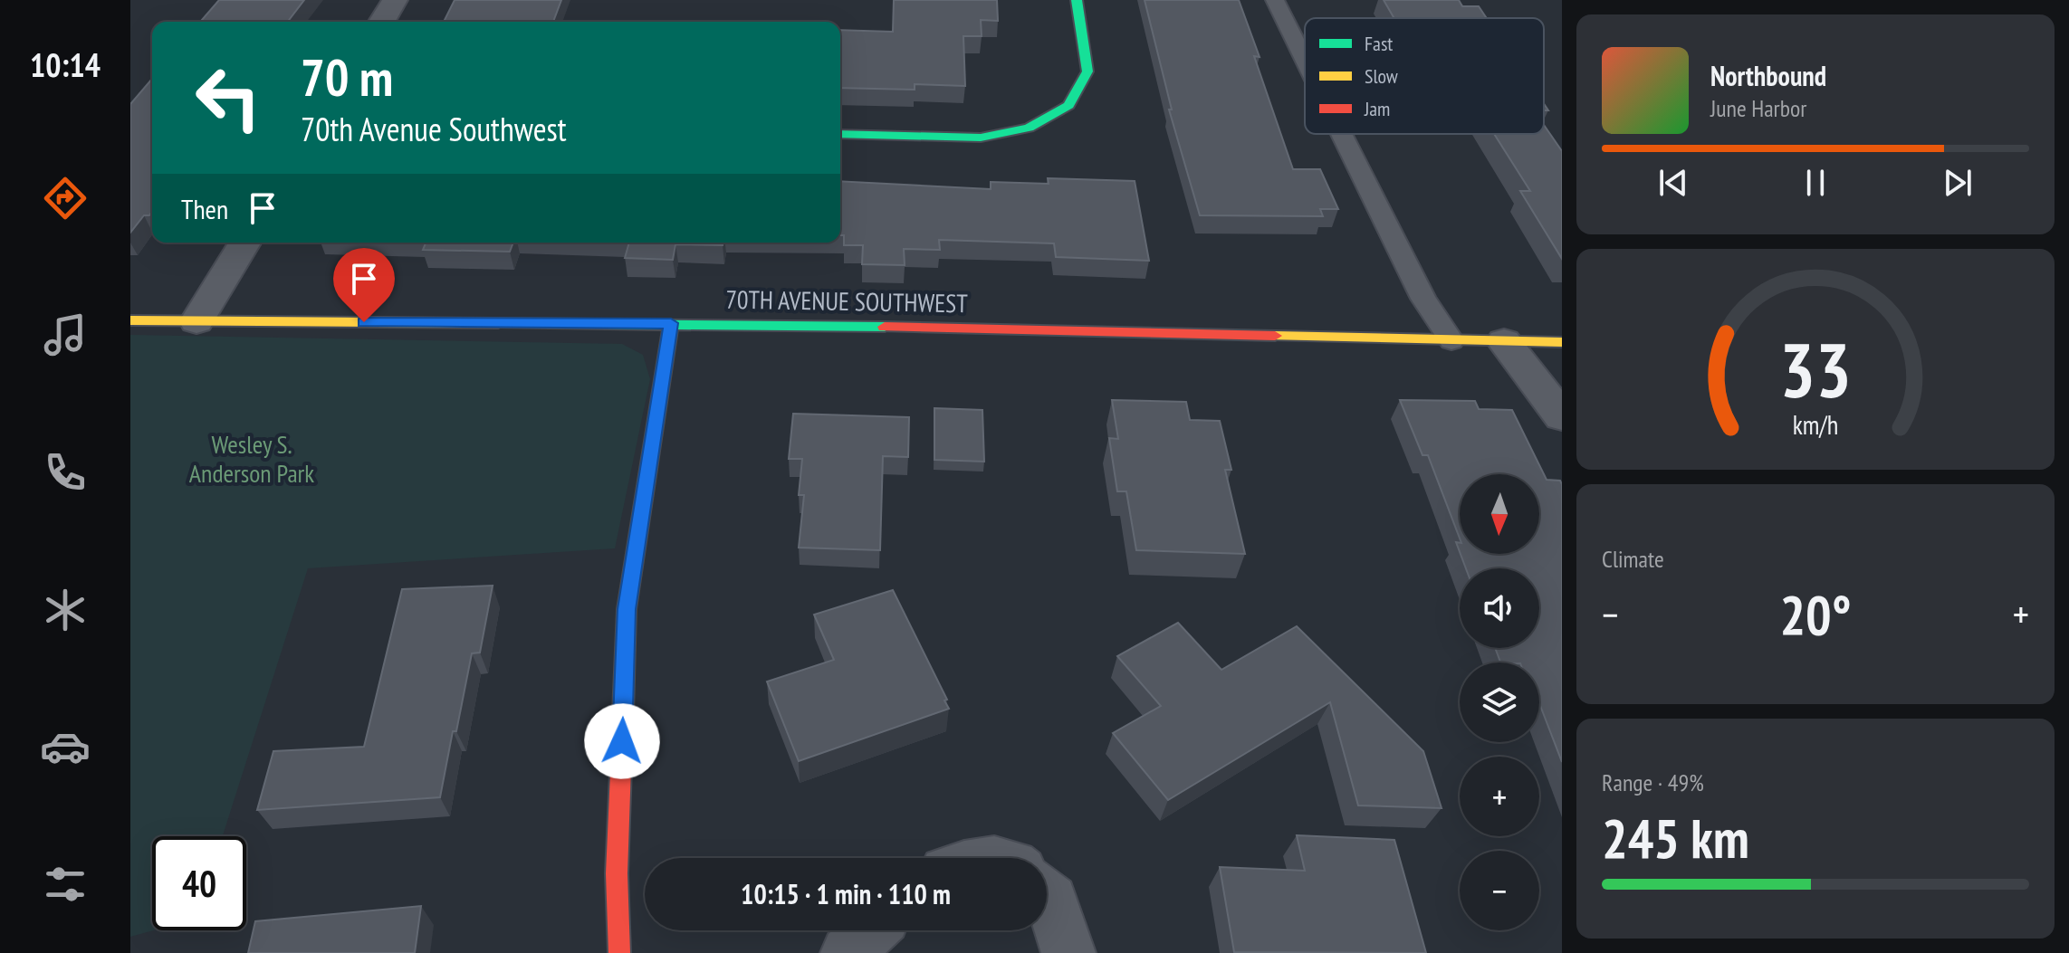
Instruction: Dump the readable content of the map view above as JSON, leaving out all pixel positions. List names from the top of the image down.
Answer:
{
  "streets": {
    "street": ["70TH AVENUE SOUTHWEST"]
  },
  "parks": ["Wesley S. Anderson Park"],
  "legend": ["Fast", "Slow", "Jam"],
  "north": "bottom",
  "page": {
    "tabs": "10:14",
    "turn": ["70 m", "70th Avenue Southwest"],
    "song": ["Northbound", "June Harbor"],
    "then": "Then",
    "map_buttons": ["+", "−"],
    "tile": [
      "Climate",
      ["Range · 49%", "245 km"]
    ],
    "heat": ["−", "20°", "+"],
    "limit": "40",
    "trip": "10:15 · 1 min · 110 m",
    "gauge": ["33", "km/h"]
  }
}
